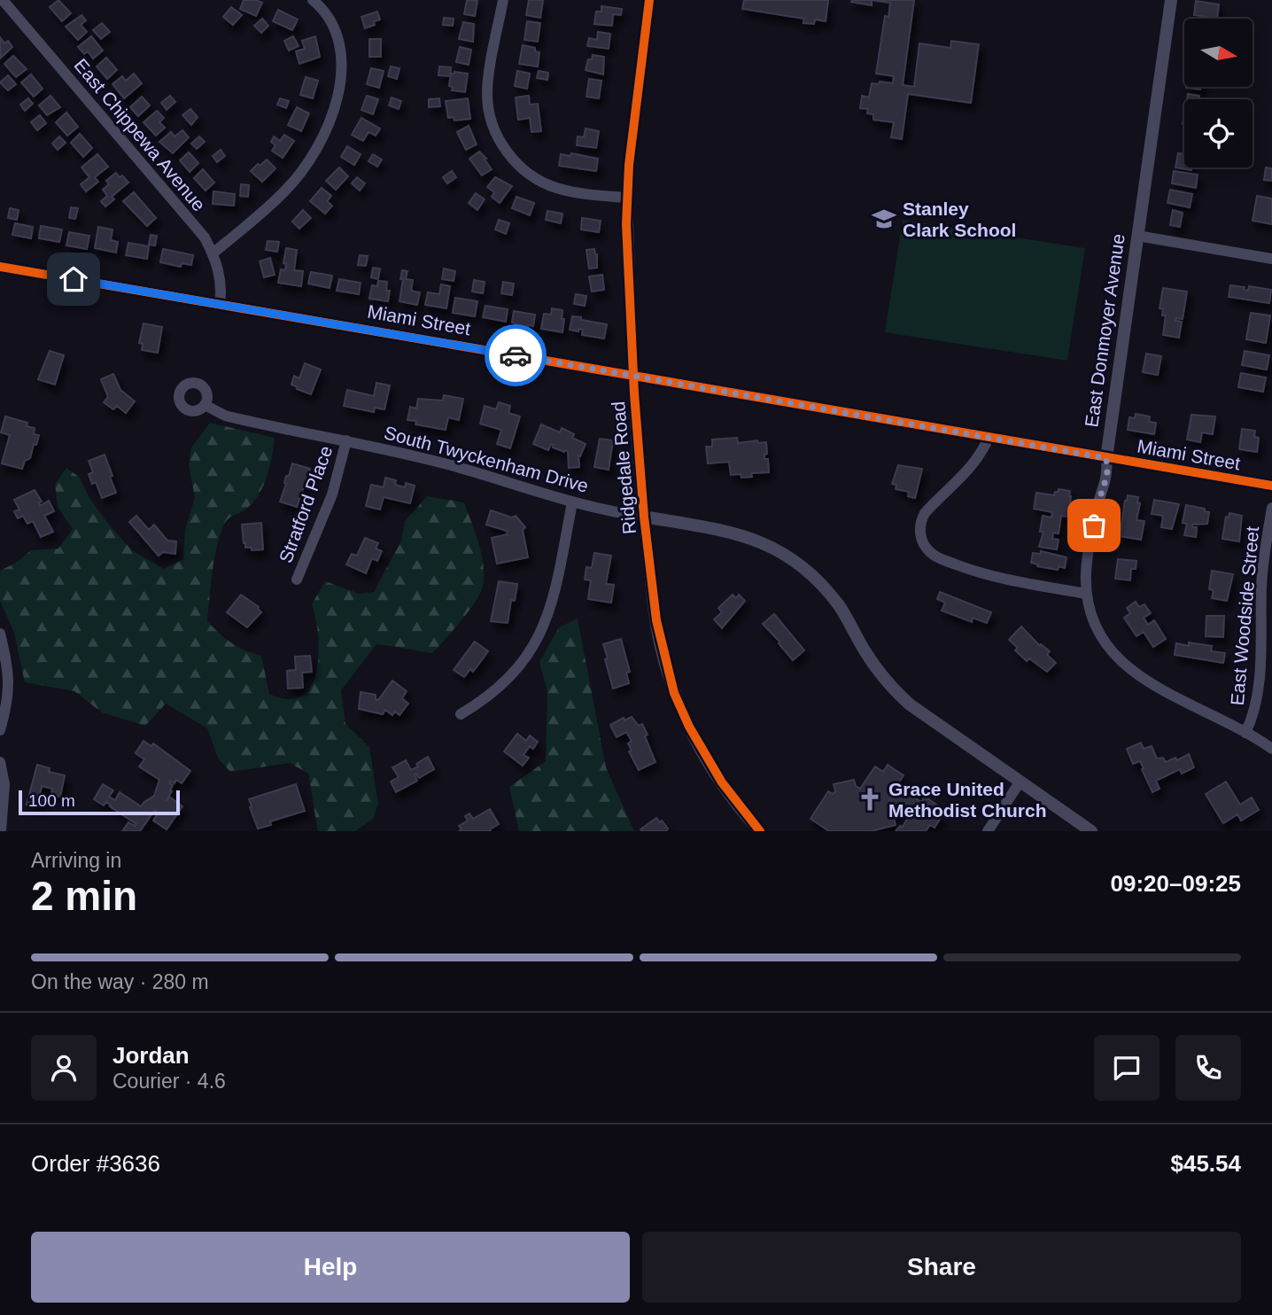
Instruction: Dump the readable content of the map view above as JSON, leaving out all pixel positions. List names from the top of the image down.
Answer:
{
  "streets": {
    "street": [
      "East Chippewa Avenue",
      "Miami Street",
      "East Donmoyer Avenue",
      "South Twyckenham Drive",
      "Ridgedale Road",
      "Stratford Place",
      "East Woodside Street"
    ]
  },
  "crossings": [
    ["East Chippewa Avenue", "Miami Street"],
    ["Miami Street", "East Donmoyer Avenue"],
    ["Miami Street", "Ridgedale Road"],
    ["East Donmoyer Avenue", "East Woodside Street"],
    ["South Twyckenham Drive", "Ridgedale Road"],
    ["South Twyckenham Drive", "Stratford Place"]
  ],
  "places": {
    "school or university": ["Stanley Clark School"],
    "church": ["Grace United Methodist Church"]
  },
  "scale_bar": "100 m",
  "north": "right",
  "page": {
    "scale": "100 m",
    "heading": ["2 min", "Arriving in", "09:20–09:25"],
    "panel": [
      "Jordan",
      "Courier · 4.6",
      "Order #3636",
      "$45.54"
    ],
    "bar": "On the way · 280 m",
    "buttons": ["Help", "Share"]
  }
}
